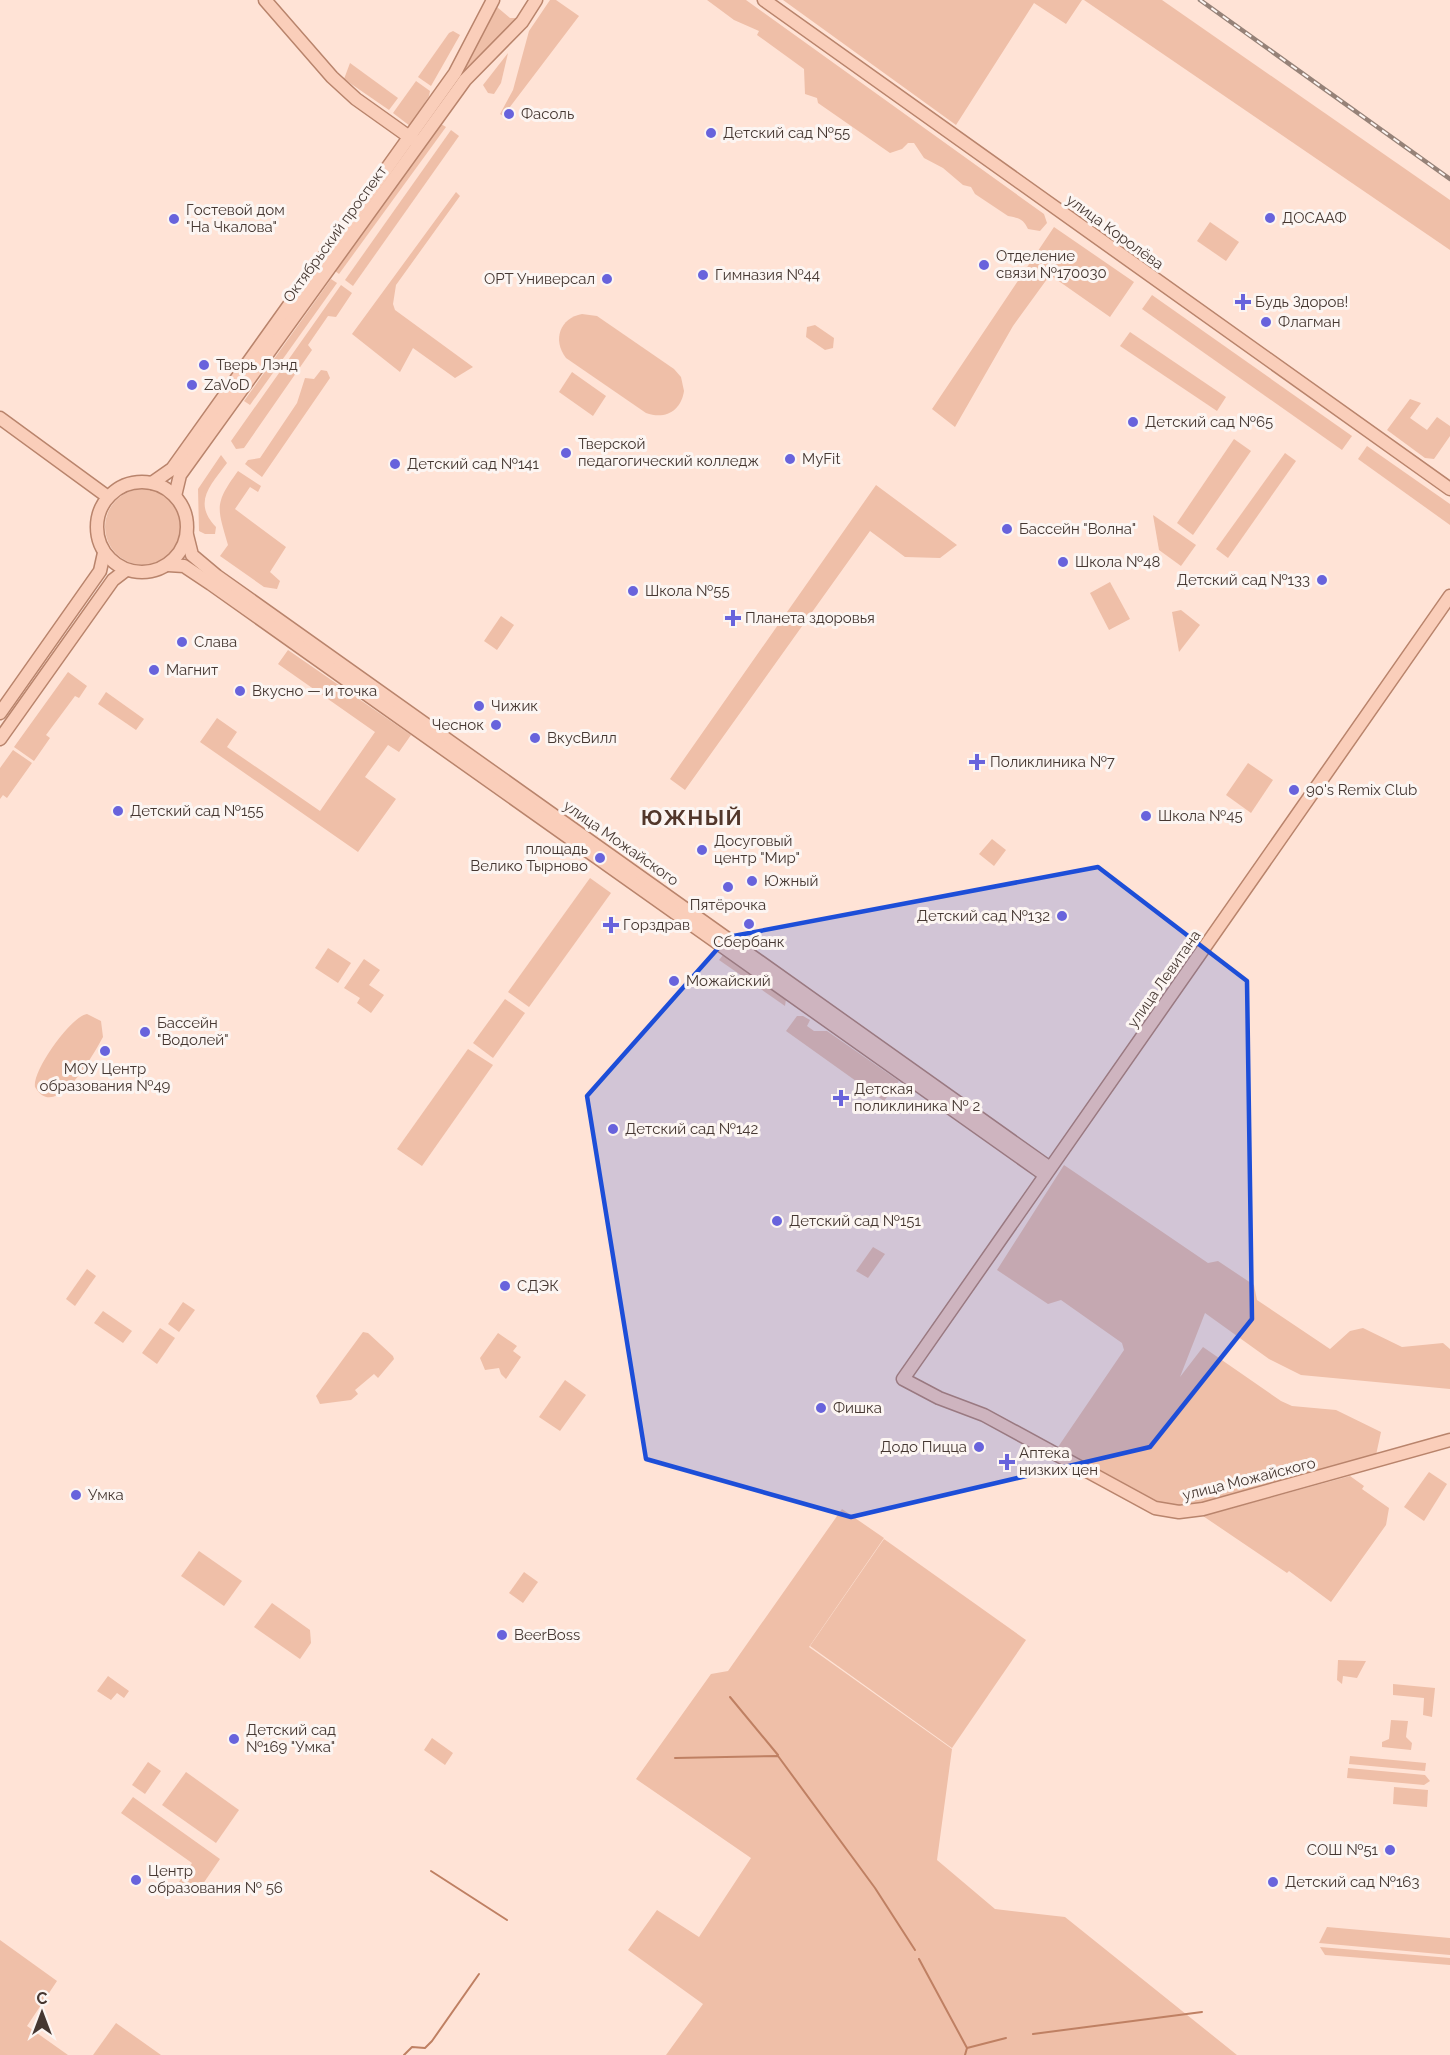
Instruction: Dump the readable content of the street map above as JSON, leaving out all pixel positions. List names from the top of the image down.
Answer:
{
  "streets": {
    "main road": [
      "улица Королёва",
      "Октябрьский проспект",
      "улица Можайского",
      "улица Левитана"
    ]
  },
  "crossings": [
    ["Октябрьский проспект", "улица Можайского"],
    ["улица Можайского", "улица Левитана"]
  ],
  "districts": ["ЮЖНЫЙ"],
  "places": {
    "other": [
      "Фасоль",
      "Детский сад №55",
      "ДОСААФ",
      "Гостевой дом \"На Чкалова\"",
      "Отделение связи №170030",
      "Гимназия №44",
      "ОРТ Универсал",
      "Флагман",
      "Тверь Лэнд",
      "ZaVoD",
      "Детский сад №65",
      "Тверской педагогический колледж",
      "MyFit",
      "Детский сад №141",
      "Бассейн \"Волна\"",
      "Школа №48",
      "Детский сад №133",
      "Школа №55",
      "Слава",
      "Магнит",
      "Вкусно — и точка",
      "Чижик",
      "Чеснок",
      "ВкусВилл",
      "90's Remix Club",
      "Детский сад №155",
      "Школа №45",
      "Досуговый центр \"Мир\"",
      "площадь Велико Тырново",
      "Южный",
      "Пятёрочка",
      "Детский сад №132",
      "Сбербанк",
      "Можайский",
      "Бассейн \"Водолей\"",
      "МОУ Центр образования №49",
      "Детский сад №142",
      "Детский сад №151",
      "СДЭК",
      "Фишка",
      "Додо Пицца",
      "Умка",
      "BeerBoss",
      "Детский сад №169 \"Умка\"",
      "СОШ №51",
      "Центр образования № 56",
      "Детский сад №163"
    ],
    "health": [
      "Будь Здоров!",
      "Планета здоровья",
      "Поликлиника №7",
      "Горздрав",
      "Детская поликлиника № 2",
      "Аптека низких цен"
    ]
  },
  "north": "top"
}
